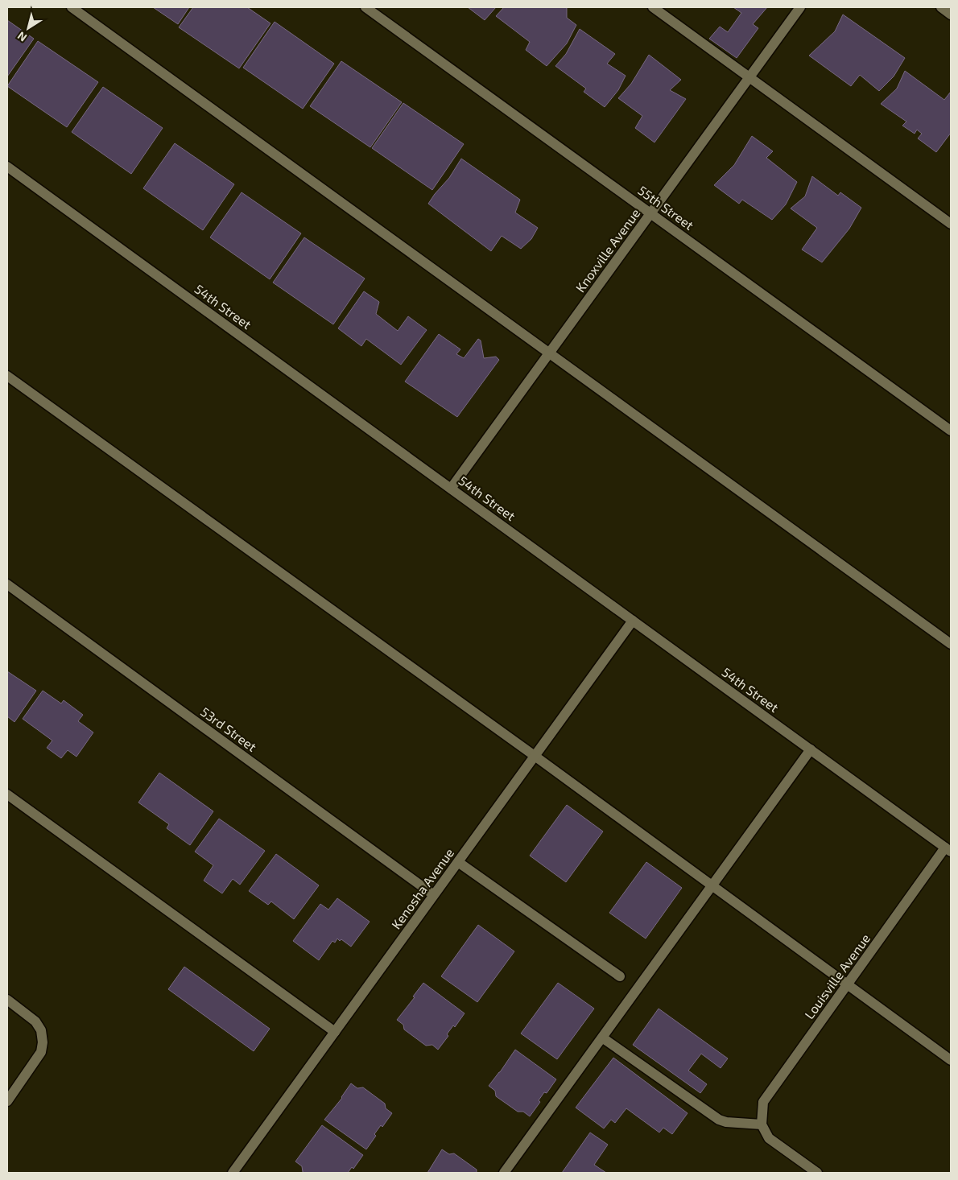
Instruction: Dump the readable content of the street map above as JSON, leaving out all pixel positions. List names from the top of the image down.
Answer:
{
  "streets": {
    "street": [
      "55th Street",
      "Knoxville Avenue",
      "54th Street",
      "53rd Street",
      "Kenosha Avenue",
      "Louisville Avenue"
    ]
  },
  "crossings": [
    ["55th Street", "Knoxville Avenue"],
    ["Knoxville Avenue", "54th Street"],
    ["54th Street", "Kenosha Avenue"],
    ["54th Street", "Louisville Avenue"],
    ["53rd Street", "Kenosha Avenue"]
  ],
  "north": "bottom left"
}
